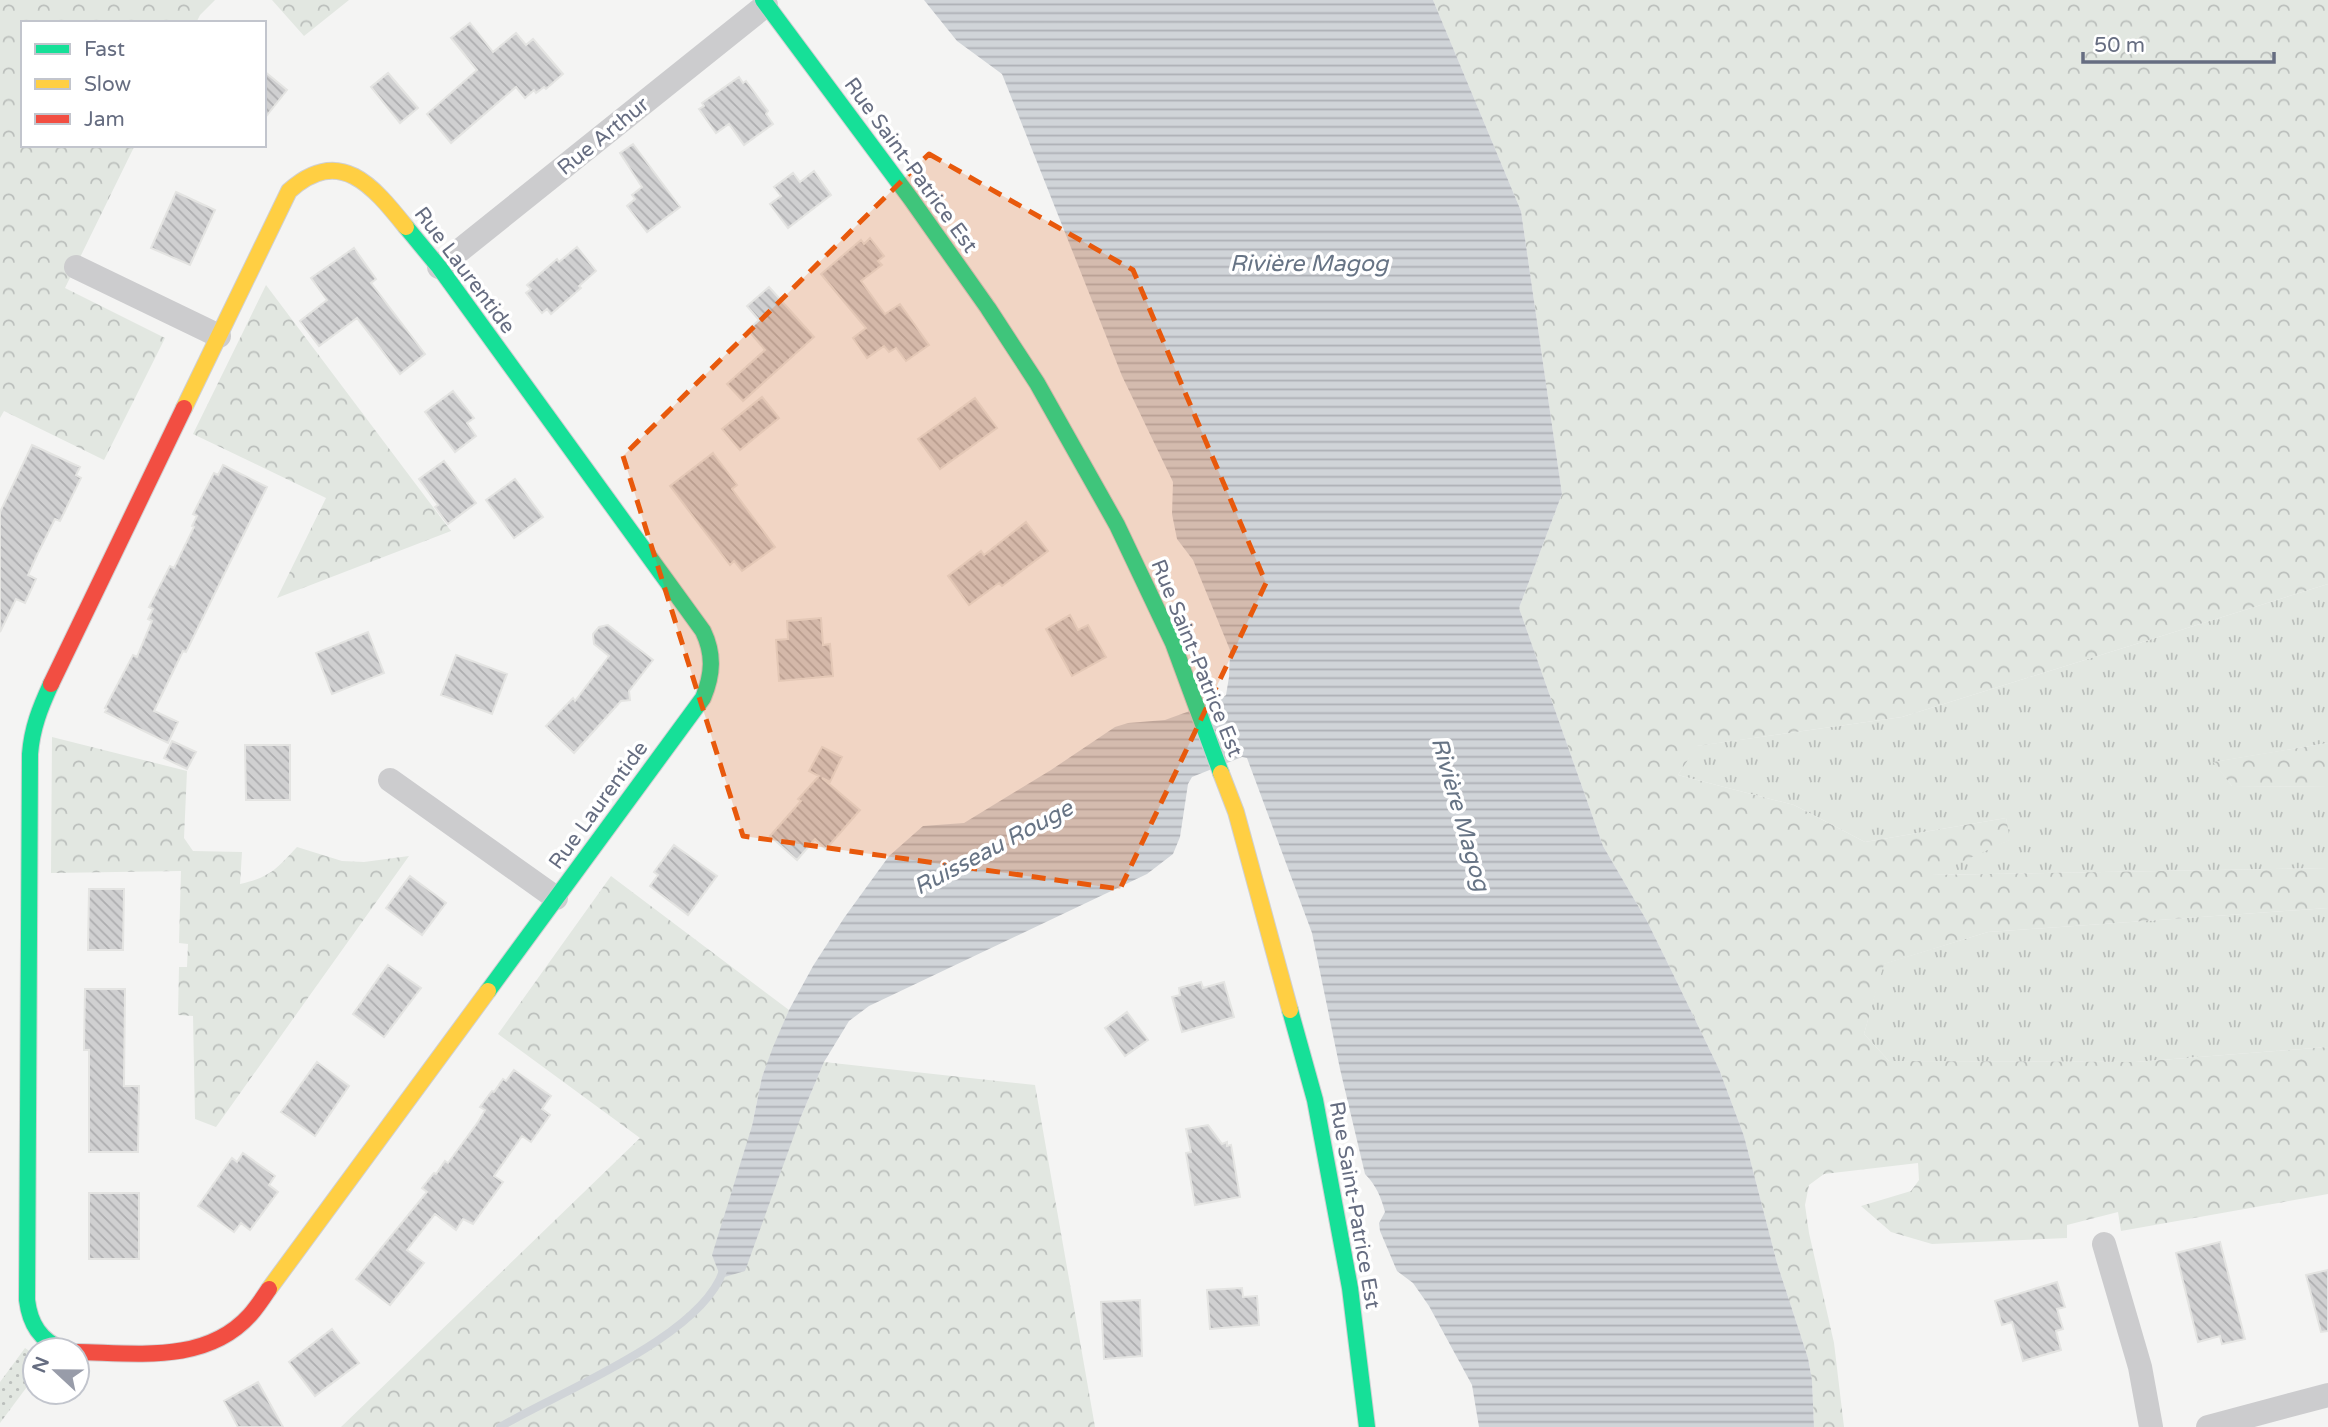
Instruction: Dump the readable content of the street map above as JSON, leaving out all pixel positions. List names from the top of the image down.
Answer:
{
  "streets": {
    "street": ["Rue Arthur", "Rue Saint-Patrice Est", "Rue Laurentide"]
  },
  "crossings": [
    ["Rue Arthur", "Rue Saint-Patrice Est"],
    ["Rue Arthur", "Rue Laurentide"]
  ],
  "water": ["Rivière Magog", "Ruisseau Rouge"],
  "legend": ["Fast", "Slow", "Jam"],
  "scale_bar": "50 m",
  "north": "left"
}
